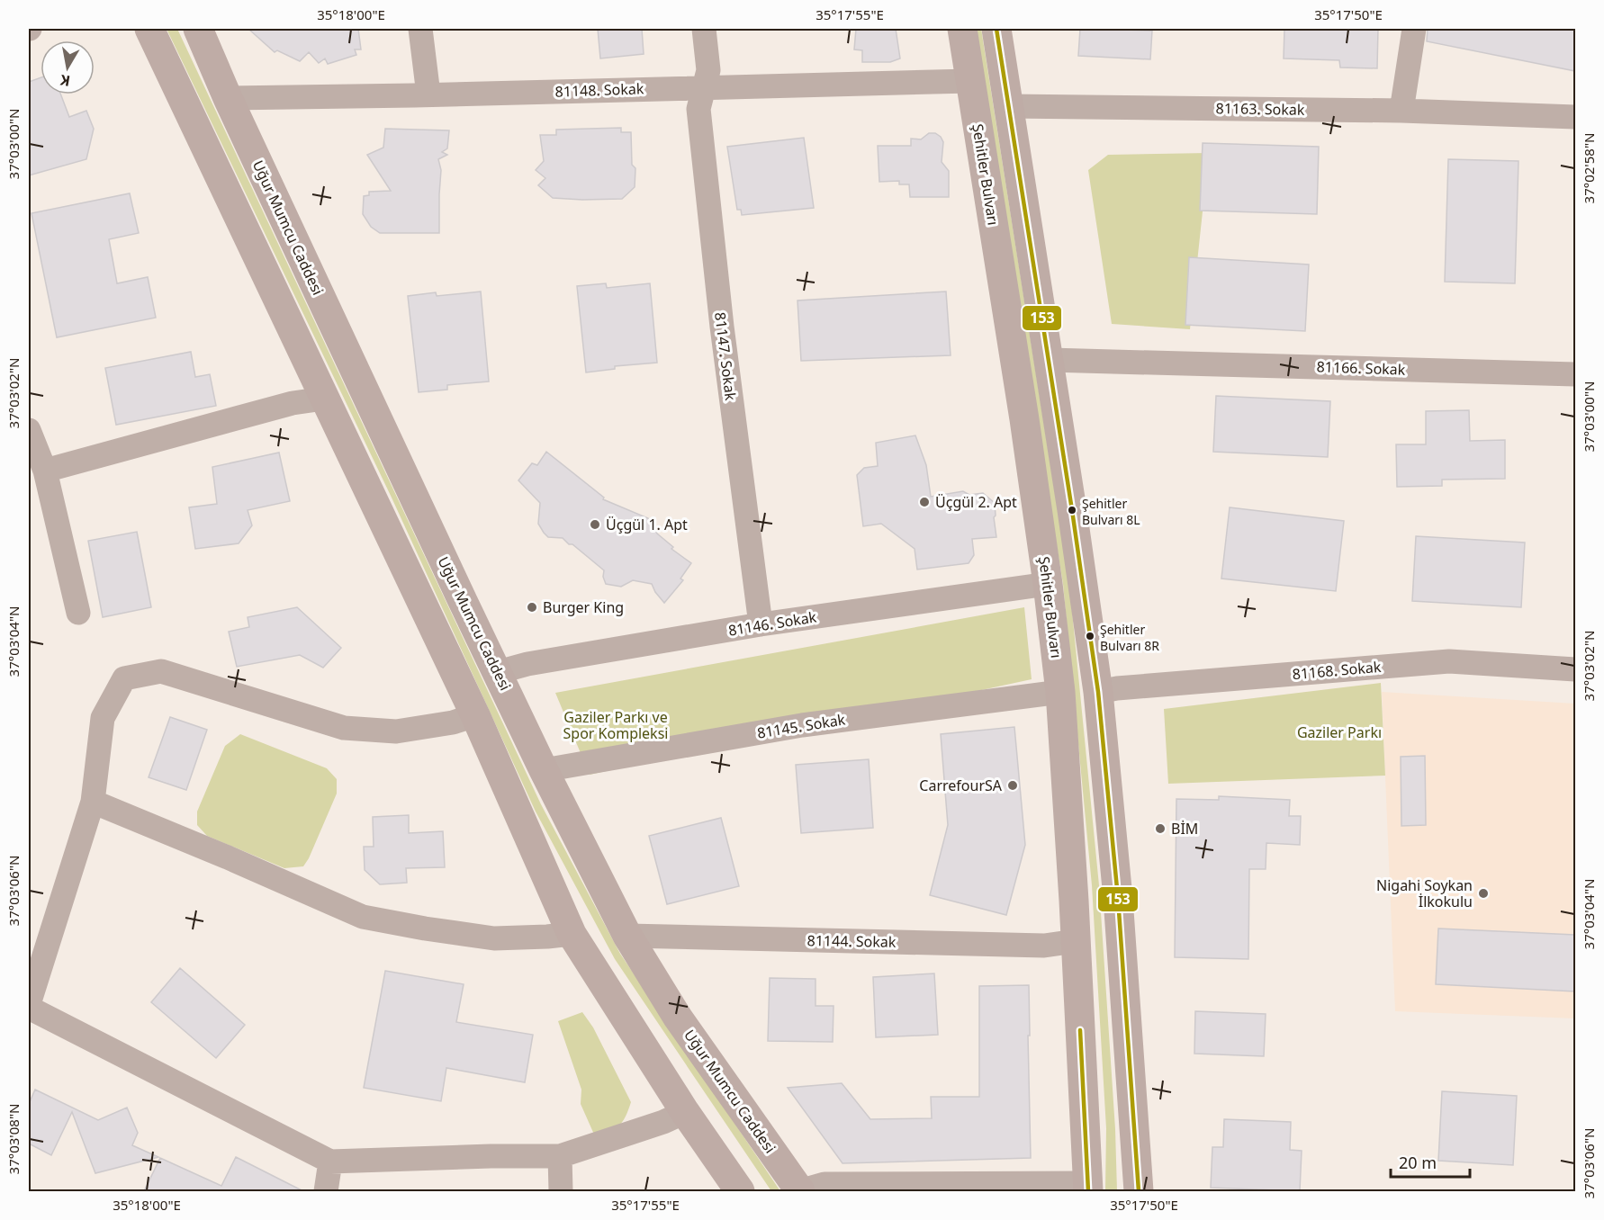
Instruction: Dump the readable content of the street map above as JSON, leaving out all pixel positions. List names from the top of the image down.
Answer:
{
  "streets": {
    "street": [
      "81148. Sokak",
      "81163. Sokak",
      "Şehitler Bulvarı",
      "Uğur Mumcu Caddesi",
      "81147. Sokak",
      "81166. Sokak",
      "81146. Sokak",
      "81168. Sokak",
      "81145. Sokak",
      "81144. Sokak"
    ]
  },
  "crossings": [
    ["81148. Sokak", "Şehitler Bulvarı"],
    ["81148. Sokak", "Uğur Mumcu Caddesi"],
    ["81148. Sokak", "81147. Sokak"],
    ["Şehitler Bulvarı", "81146. Sokak"],
    ["Şehitler Bulvarı", "81145. Sokak"],
    ["Şehitler Bulvarı", "81144. Sokak"],
    ["Uğur Mumcu Caddesi", "81146. Sokak"],
    ["Uğur Mumcu Caddesi", "81145. Sokak"],
    ["Uğur Mumcu Caddesi", "81144. Sokak"],
    ["81147. Sokak", "81146. Sokak"]
  ],
  "parks": ["Gaziler Parkı ve Spor Kompleksi", "Gaziler Parkı"],
  "places": [
    "Üçgül 2. Apt",
    "Şehitler Bulvarı 8L",
    "Üçgül 1. Apt",
    "Burger King",
    "Şehitler Bulvarı 8R",
    "CarrefourSA",
    "BİM",
    "Nigahi Soykan İlkokulu"
  ],
  "lines": ["transit line 153"],
  "scale_bar": "20 m",
  "north": "bottom",
  "coordinates": [
    "35°18'00\"E",
    "35°17'55\"E",
    "35°17'50\"E",
    "37°03'00\"N",
    "37°02'58\"N",
    "37°03'02\"N",
    "37°03'04\"N",
    "37°03'06\"N",
    "37°03'08\"N"
  ]
}
